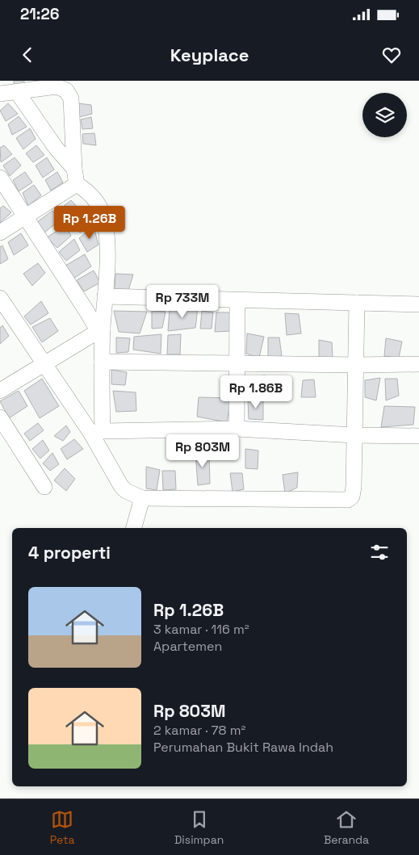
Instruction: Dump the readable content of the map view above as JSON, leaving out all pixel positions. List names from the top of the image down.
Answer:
{
  "page": {
    "status": "21:26",
    "header": "Keyplace",
    "price": [
      "Rp 1.26B",
      "Rp 733M",
      "Rp 1.86B",
      "Rp 803M"
    ],
    "heading": "4 properti",
    "list": [
      {
        "name": "Rp 1.26B",
        "note": "3 kamar · 116 m² · Apartemen"
      },
      {
        "name": "Rp 803M",
        "note": "2 kamar · 78 m² · Perumahan Bukit Rawa Indah"
      }
    ],
    "tabs": ["Peta", "Disimpan", "Beranda"]
  }
}
